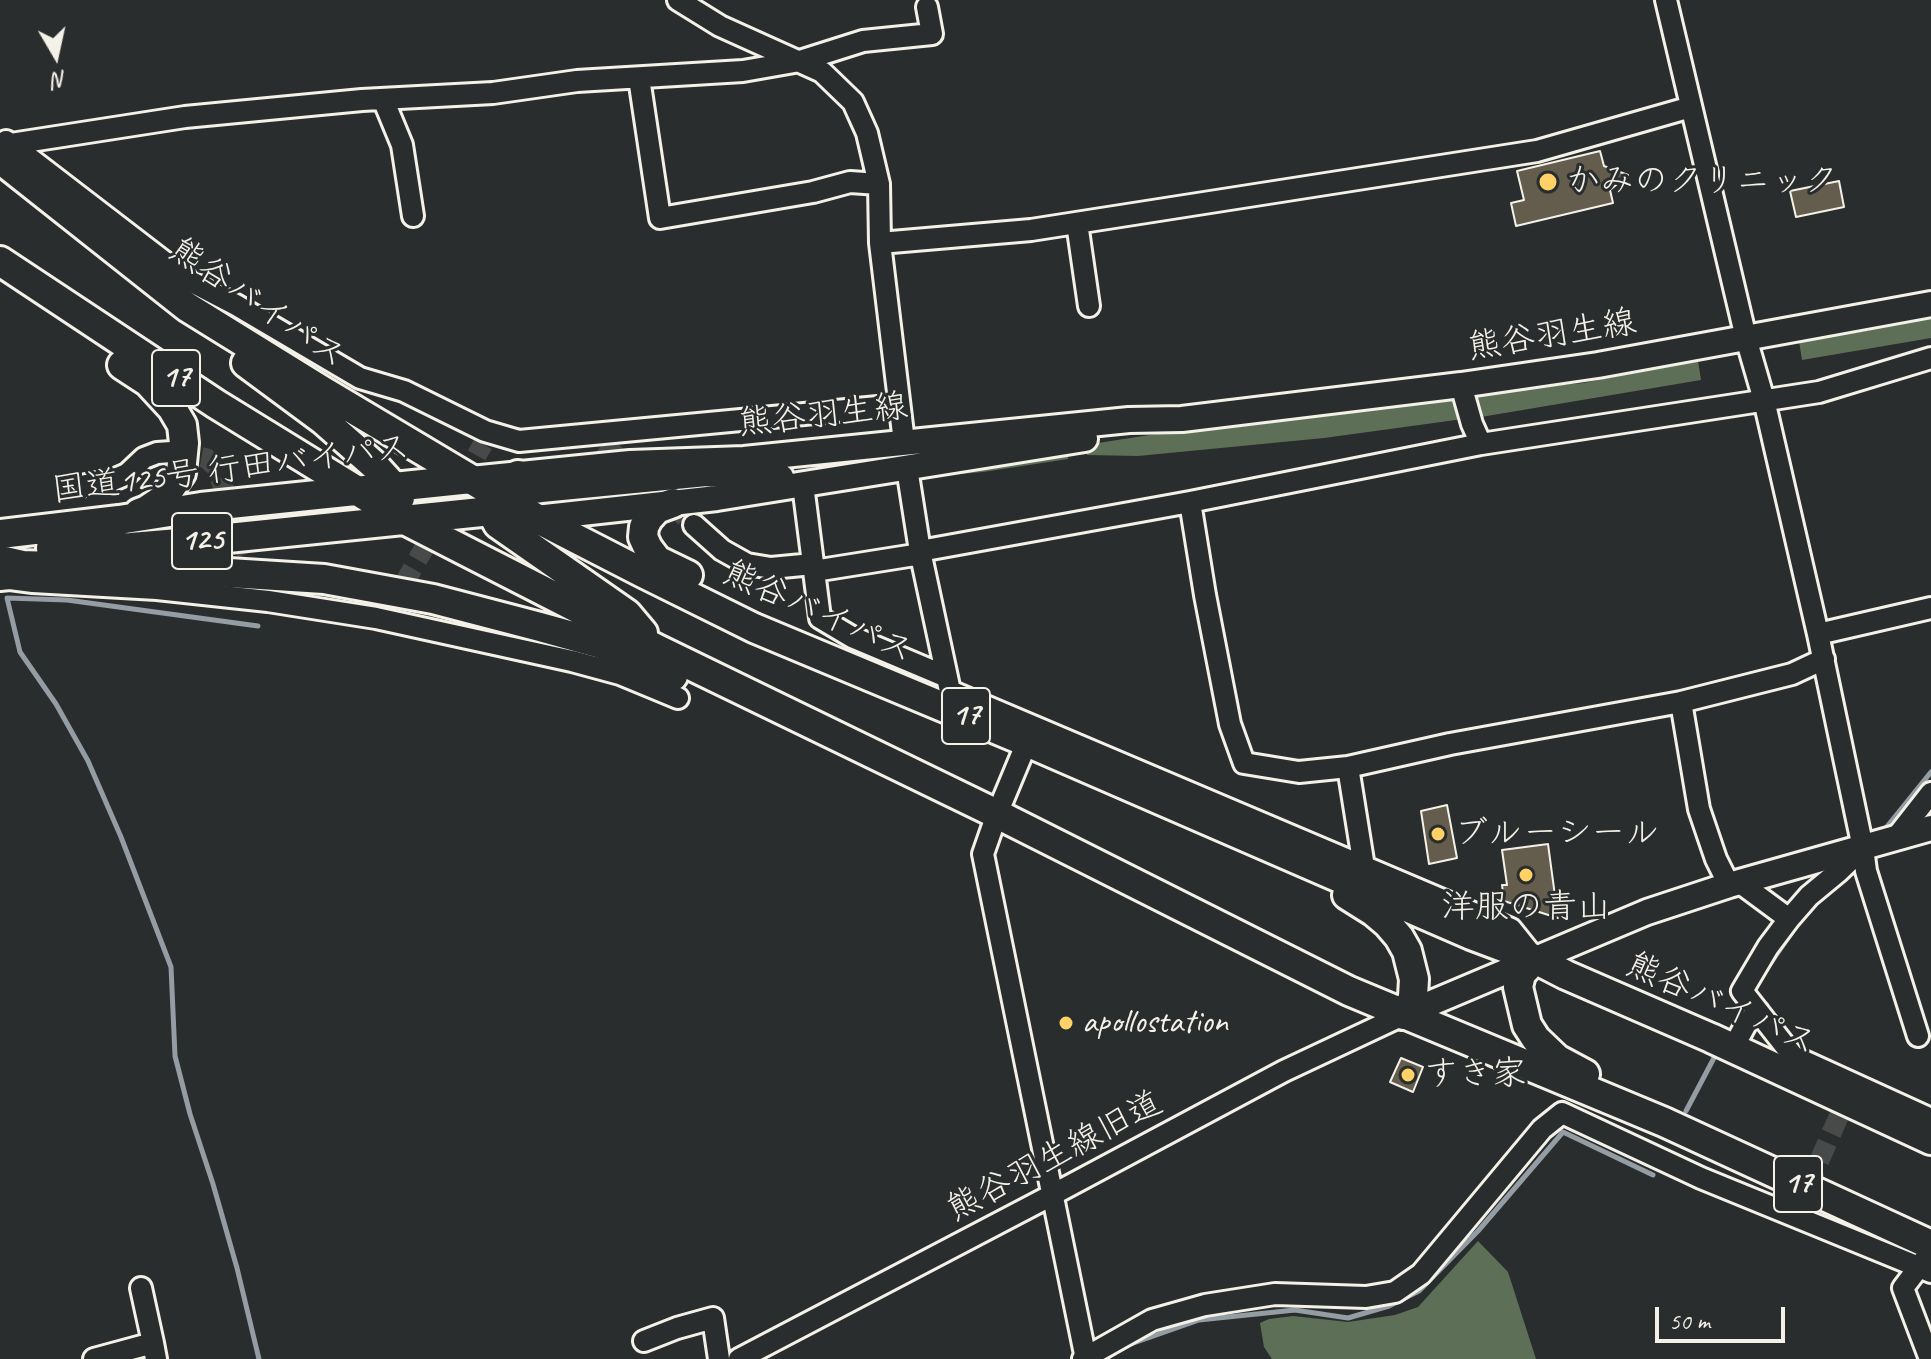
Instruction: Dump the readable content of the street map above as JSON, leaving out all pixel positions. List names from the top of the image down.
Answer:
{
  "streets": {
    "highway": [
      "熊谷バイパス",
      "17",
      "国道125号 行田バイパス",
      "125"
    ],
    "main road": ["熊谷羽生線"],
    "street": ["熊谷羽生線旧道"]
  },
  "crossings": [
    ["熊谷バイパス", "熊谷羽生線"],
    ["熊谷バイパス", "国道125号 行田バイパス"],
    ["熊谷羽生線", "国道125号 行田バイパス"],
    ["17", "国道125号 行田バイパス"],
    ["17", "熊谷羽生線旧道"]
  ],
  "places": [
    "かみのクリニック",
    "ブルーシール",
    "洋服の青山",
    "apollostation",
    "すき家"
  ],
  "scale_bar": "50 m",
  "north": "bottom"
}
